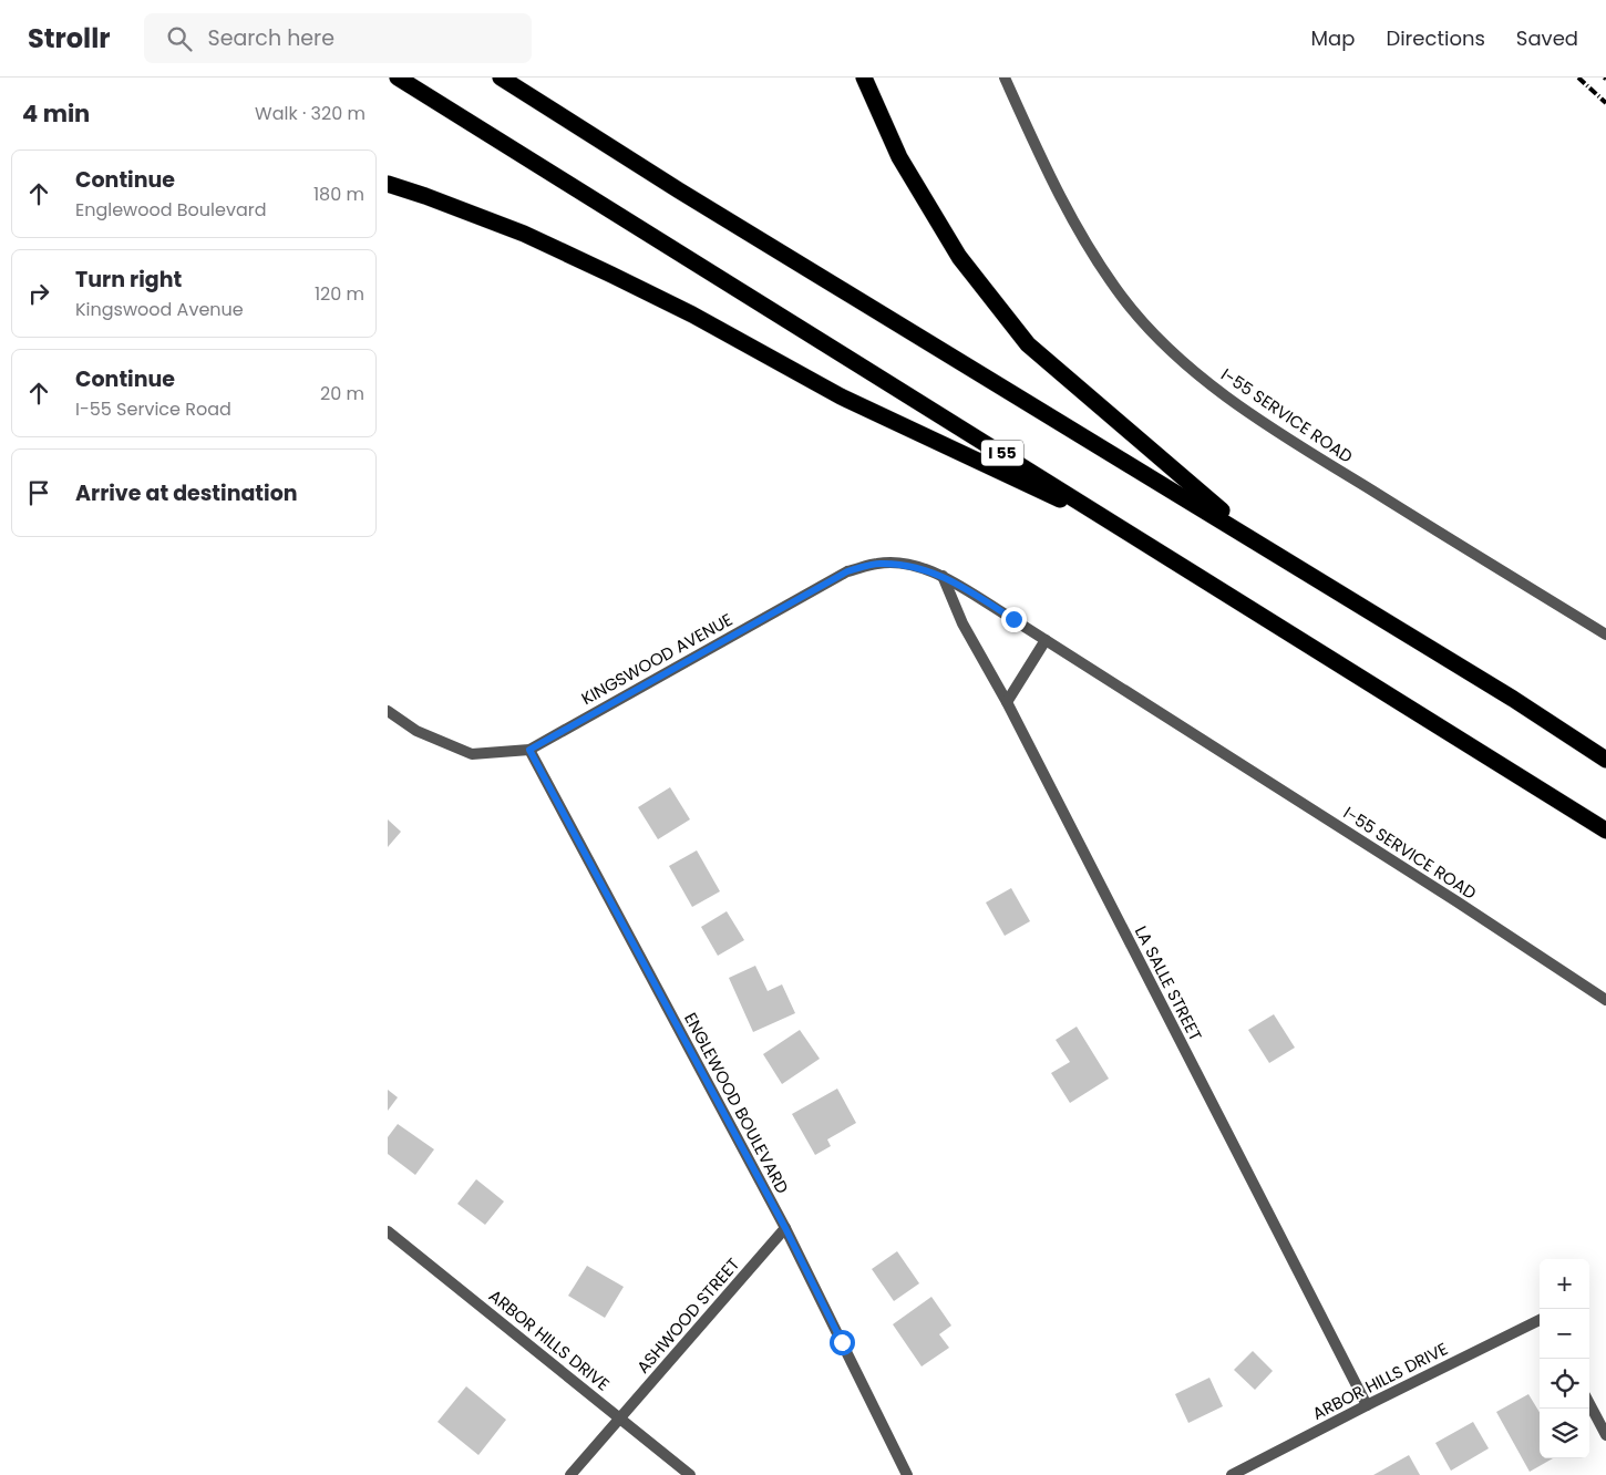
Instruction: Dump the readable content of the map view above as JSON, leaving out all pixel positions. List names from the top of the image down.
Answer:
{
  "streets": {
    "highway": ["I 55"],
    "street": [
      "I-55 SERVICE ROAD",
      "KINGSWOOD AVENUE",
      "LA SALLE STREET",
      "ENGLEWOOD BOULEVARD",
      "ASHWOOD STREET",
      "ARBOR HILLS DRIVE"
    ]
  },
  "crossings": [
    ["I-55 SERVICE ROAD", "KINGSWOOD AVENUE"],
    ["I-55 SERVICE ROAD", "LA SALLE STREET"],
    ["KINGSWOOD AVENUE", "LA SALLE STREET"],
    ["KINGSWOOD AVENUE", "ENGLEWOOD BOULEVARD"],
    ["LA SALLE STREET", "ARBOR HILLS DRIVE"],
    ["ENGLEWOOD BOULEVARD", "ASHWOOD STREET"],
    ["ASHWOOD STREET", "ARBOR HILLS DRIVE"]
  ],
  "page": {
    "header": "Strollr",
    "search": "Search here",
    "nav": ["Map", "Directions", "Saved"],
    "heading": ["4 min", "Walk · 320 m"],
    "list": [
      ["Continue", "Englewood Boulevard", "180 m"],
      ["Turn right", "Kingswood Avenue", "120 m"],
      ["Continue", "I-55 Service Road", "20 m"],
      "Arrive at destination"
    ],
    "map_buttons": ["+", "−"]
  }
}
